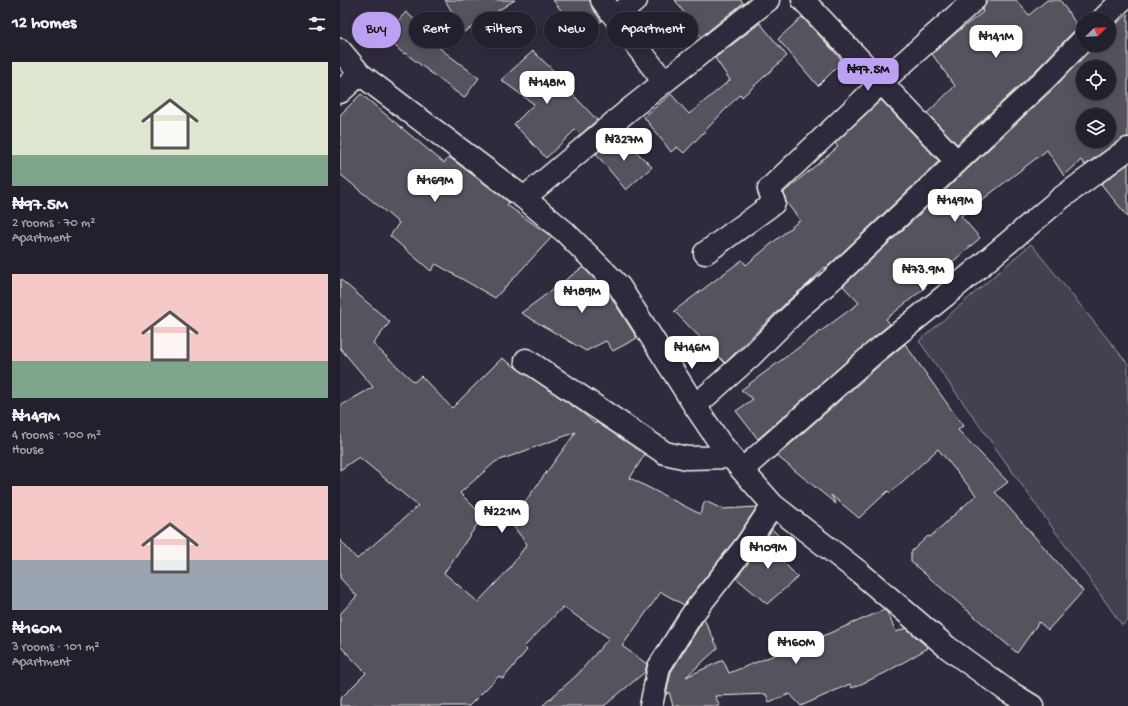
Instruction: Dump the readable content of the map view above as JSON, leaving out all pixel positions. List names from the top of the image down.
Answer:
{
  "north": "top right",
  "page": {
    "heading": "12 homes",
    "chip": [
      "Buy",
      "Rent",
      "Filters",
      "New",
      "Apartment"
    ],
    "price": [
      "₦141M",
      "₦97.5M",
      "₦148M",
      "₦327M",
      "₦169M",
      "₦149M",
      "₦73.9M",
      "₦189M",
      "₦146M",
      "₦221M",
      "₦109M",
      "₦160M"
    ],
    "list": [
      {
        "name": "₦97.5M",
        "note": "2 rooms · 70 m² · Apartment"
      },
      {
        "name": "₦149M",
        "note": "4 rooms · 100 m² · House"
      },
      {
        "name": "₦160M",
        "note": "3 rooms · 101 m² · Apartment"
      }
    ]
  }
}
